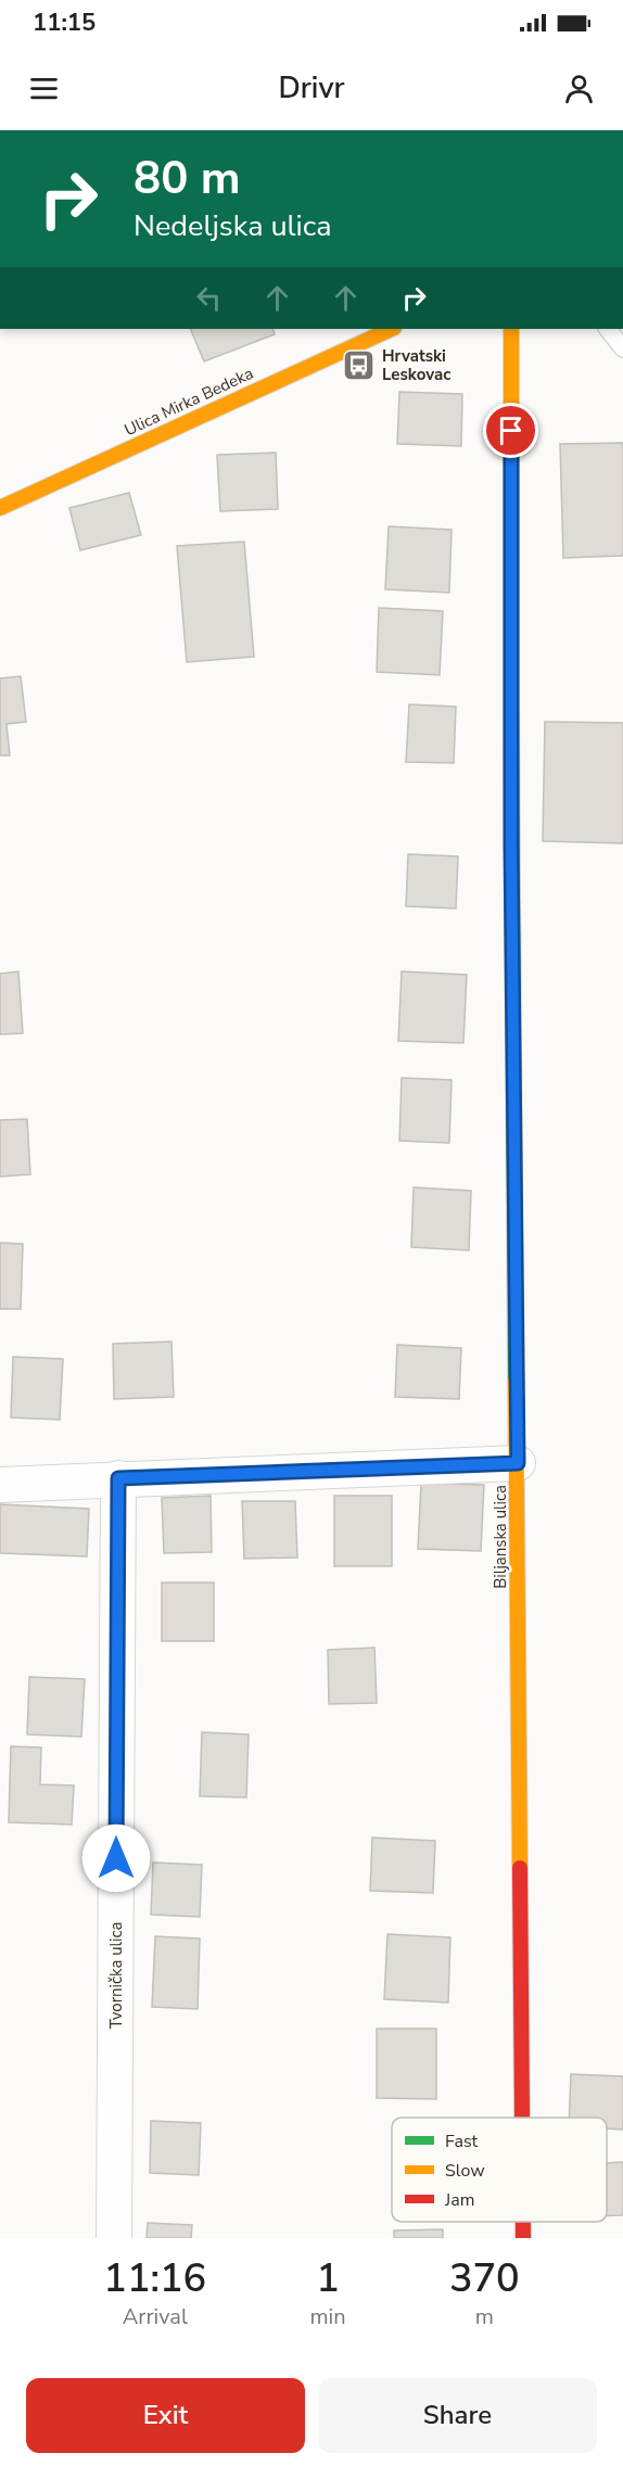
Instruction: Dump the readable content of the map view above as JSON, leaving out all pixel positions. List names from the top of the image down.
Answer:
{
  "streets": {
    "street": ["Ulica Mirka Bedeka", "Biljanska ulica", "Tvornička ulica"]
  },
  "places": {
    "bus stop": ["Hrvatski Leskovac"]
  },
  "legend": ["Fast", "Slow", "Jam"],
  "page": {
    "status": "11:15",
    "header": "Drivr",
    "turn": ["80 m", "Nedeljska ulica"],
    "eta": [
      "11:16",
      "Arrival",
      "1",
      "min",
      "370",
      "m"
    ],
    "buttons": ["Exit", "Share"]
  }
}
